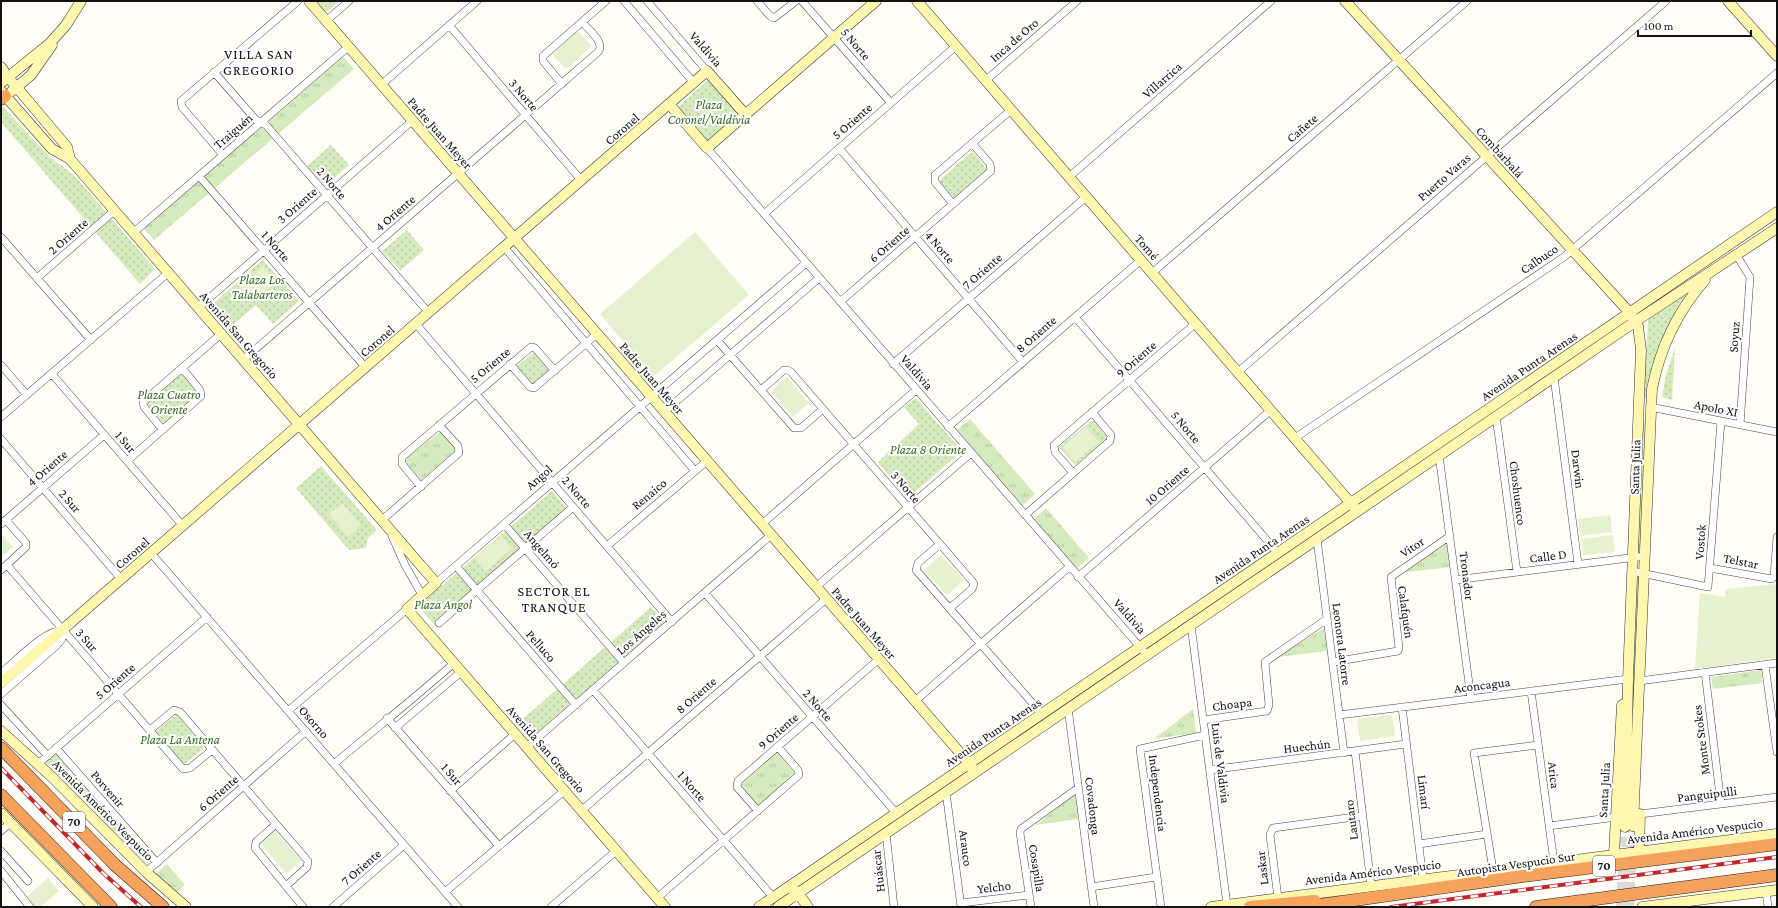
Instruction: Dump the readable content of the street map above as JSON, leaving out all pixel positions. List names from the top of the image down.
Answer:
{
  "streets": {
    "highway": ["70", "Autopista Vespucio Sur"],
    "main road": [
      "Valdivia",
      "Coronel",
      "Padre Juan Meyer",
      "Combarbalá",
      "Tomé",
      "Avenida San Gregorio",
      "Avenida Punta Arenas",
      "Santa Julia",
      "Angol",
      "Avenida Américo Vespucio"
    ],
    "street": [
      "Inca de Oro",
      "5 Norte",
      "Villarrica",
      "3 Norte",
      "5 Oriente",
      "Cañete",
      "Traiguén",
      "Puerto Varas",
      "2 Norte",
      "3 Oriente",
      "4 Oriente",
      "2 Oriente",
      "6 Oriente",
      "1 Norte",
      "4 Norte",
      "Calbuco",
      "7 Oriente",
      "8 Oriente",
      "Soyuz",
      "9 Oriente",
      "Apolo XI",
      "1 Sur",
      "Darwin",
      "10 Oriente",
      "Choshuenco",
      "Renaico",
      "2 Sur",
      "Vostok",
      "Vitor",
      "Angelmó",
      "Calle D",
      "Telstar",
      "Tronador",
      "Calafquén",
      "Los Ángeles",
      "3 Sur",
      "Leonora Latorre",
      "Pelluco",
      "Aconcagua",
      "Choapa",
      "Osorno",
      "Monte Stokes",
      "Huechún",
      "Luis de Valdivia",
      "Arica",
      "Porvenir",
      "Limarí",
      "Independencia",
      "Panguipulli",
      "Covadonga",
      "Lautaro",
      "Arauco",
      "Cosapilla",
      "Laskar",
      "Huáscar",
      "Yelcho"
    ]
  },
  "crossings": [
    ["Inca de Oro", "Tomé"],
    ["5 Norte", "5 Oriente"],
    ["5 Norte", "8 Oriente"],
    ["5 Norte", "9 Oriente"],
    ["5 Norte", "Avenida Punta Arenas"],
    ["5 Norte", "10 Oriente"],
    ["Valdivia", "5 Oriente"],
    ["Valdivia", "Coronel"],
    ["Valdivia", "6 Oriente"],
    ["Valdivia", "7 Oriente"],
    ["Valdivia", "8 Oriente"],
    ["Valdivia", "Avenida Punta Arenas"],
    ["Valdivia", "Angol"],
    ["Valdivia", "10 Oriente"],
    ["Villarrica", "Tomé"],
    ["3 Norte", "Coronel"],
    ["3 Norte", "4 Oriente"],
    ["5 Oriente", "2 Norte"],
    ["5 Oriente", "4 Norte"],
    ["5 Oriente", "Tomé"],
    ["5 Oriente", "3 Sur"],
    ["5 Oriente", "Osorno"],
    ["5 Oriente", "Porvenir"],
    ["5 Oriente", "Avenida Américo Vespucio"],
    ["Cañete", "Combarbalá"],
    ["Cañete", "Tomé"],
    ["Coronel", "Padre Juan Meyer"],
    ["Coronel", "2 Norte"],
    ["Coronel", "1 Norte"],
    ["Coronel", "Avenida San Gregorio"],
    ["Coronel", "1 Sur"],
    ["Coronel", "2 Sur"],
    ["Coronel", "3 Sur"],
    ["Coronel", "Osorno"],
    ["Traiguén", "Padre Juan Meyer"],
    ["Traiguén", "2 Norte"],
    ["Traiguén", "1 Norte"],
    ["Traiguén", "Avenida San Gregorio"],
    ["Padre Juan Meyer", "3 Oriente"],
    ["Padre Juan Meyer", "4 Oriente"],
    ["Padre Juan Meyer", "8 Oriente"],
    ["Padre Juan Meyer", "9 Oriente"],
    ["Padre Juan Meyer", "Avenida Punta Arenas"],
    ["Padre Juan Meyer", "Angol"],
    ["Padre Juan Meyer", "Renaico"],
    ["Padre Juan Meyer", "Los Ángeles"],
    ["Combarbalá", "Puerto Varas"],
    ["Combarbalá", "Calbuco"],
    ["Combarbalá", "Avenida Punta Arenas"],
    ["Combarbalá", "Santa Julia"],
    ["Puerto Varas", "Tomé"],
    ["2 Norte", "3 Oriente"],
    ["2 Norte", "4 Oriente"],
    ["2 Norte", "8 Oriente"],
    ["2 Norte", "9 Oriente"],
    ["2 Norte", "Avenida Punta Arenas"],
    ["2 Norte", "Angol"],
    ["2 Norte", "Renaico"],
    ["2 Norte", "Los Ángeles"],
    ["3 Oriente", "1 Norte"],
    ["3 Oriente", "Avenida San Gregorio"],
    ["4 Oriente", "1 Norte"],
    ["4 Oriente", "Avenida San Gregorio"],
    ["4 Oriente", "1 Sur"],
    ["4 Oriente", "2 Sur"],
    ["4 Oriente", "3 Sur"],
    ["2 Oriente", "Avenida San Gregorio"],
    ["6 Oriente", "4 Norte"],
    ["6 Oriente", "Osorno"],
    ["6 Oriente", "Porvenir"],
    ["6 Oriente", "Avenida Américo Vespucio"],
    ["1 Norte", "8 Oriente"],
    ["1 Norte", "Avenida Punta Arenas"],
    ["1 Norte", "Los Ángeles"],
    ["4 Norte", "7 Oriente"],
    ["4 Norte", "8 Oriente"],
    ["Tomé", "Calbuco"],
    ["Tomé", "7 Oriente"],
    ["Tomé", "8 Oriente"],
    ["Tomé", "9 Oriente"],
    ["Tomé", "Avenida Punta Arenas"],
    ["Tomé", "10 Oriente"],
    ["7 Oriente", "Osorno"],
    ["8 Oriente", "Avenida San Gregorio"],
    ["Avenida San Gregorio", "Angol"],
    ["Avenida San Gregorio", "Los Ángeles"],
    ["Soyuz", "Avenida Punta Arenas"],
    ["Soyuz", "Apolo XI"],
    ["Avenida Punta Arenas", "Santa Julia"],
    ["Avenida Punta Arenas", "Darwin"],
    ["Avenida Punta Arenas", "Choshuenco"],
    ["Avenida Punta Arenas", "Tronador"],
    ["Avenida Punta Arenas", "Leonora Latorre"],
    ["Avenida Punta Arenas", "Luis de Valdivia"],
    ["Avenida Punta Arenas", "Covadonga"],
    ["Avenida Punta Arenas", "Arauco"],
    ["Avenida Punta Arenas", "Huáscar"],
    ["Apolo XI", "Santa Julia"],
    ["Apolo XI", "Vostok"],
    ["Santa Julia", "Vostok"],
    ["Santa Julia", "Calle D"],
    ["Santa Julia", "Aconcagua"],
    ["Santa Julia", "Panguipulli"],
    ["Santa Julia", "Avenida Américo Vespucio"],
    ["Darwin", "Calle D"],
    ["Angol", "Angelmó"],
    ["Angol", "Pelluco"],
    ["Angol", "Osorno"],
    ["Choshuenco", "Calle D"],
    ["Vostok", "Telstar"],
    ["Vitor", "Tronador"],
    ["Vitor", "Calafquén"],
    ["Angelmó", "Los Ángeles"],
    ["Calle D", "Tronador"],
    ["Tronador", "Aconcagua"],
    ["Calafquén", "Leonora Latorre"],
    ["Los Ángeles", "Pelluco"],
    ["Leonora Latorre", "Aconcagua"],
    ["Leonora Latorre", "Choapa"],
    ["Leonora Latorre", "Huechún"],
    ["Aconcagua", "Arica"],
    ["Aconcagua", "Limarí"],
    ["Choapa", "Luis de Valdivia"],
    ["Monte Stokes", "Panguipulli"],
    ["Huechún", "Luis de Valdivia"],
    ["Huechún", "Limarí"],
    ["Huechún", "Lautaro"],
    ["Luis de Valdivia", "Independencia"],
    ["Luis de Valdivia", "Avenida Américo Vespucio"],
    ["Arica", "Avenida Américo Vespucio"],
    ["Limarí", "Avenida Américo Vespucio"],
    ["Covadonga", "Cosapilla"],
    ["Avenida Américo Vespucio", "Lautaro"],
    ["Avenida Américo Vespucio", "Laskar"],
    ["Lautaro", "Laskar"],
    ["Arauco", "Yelcho"],
    ["Cosapilla", "Yelcho"]
  ],
  "districts": ["VILLA SAN GREGORIO", "SECTOR EL TRANQUE"],
  "parks": [
    "Plaza Coronel/Valdivia",
    "Plaza Los Talabarteros",
    "Plaza Cuatro Oriente",
    "Plaza 8 Oriente",
    "Plaza Angol",
    "Plaza La Antena"
  ],
  "scale_bar": "100 m"
}
